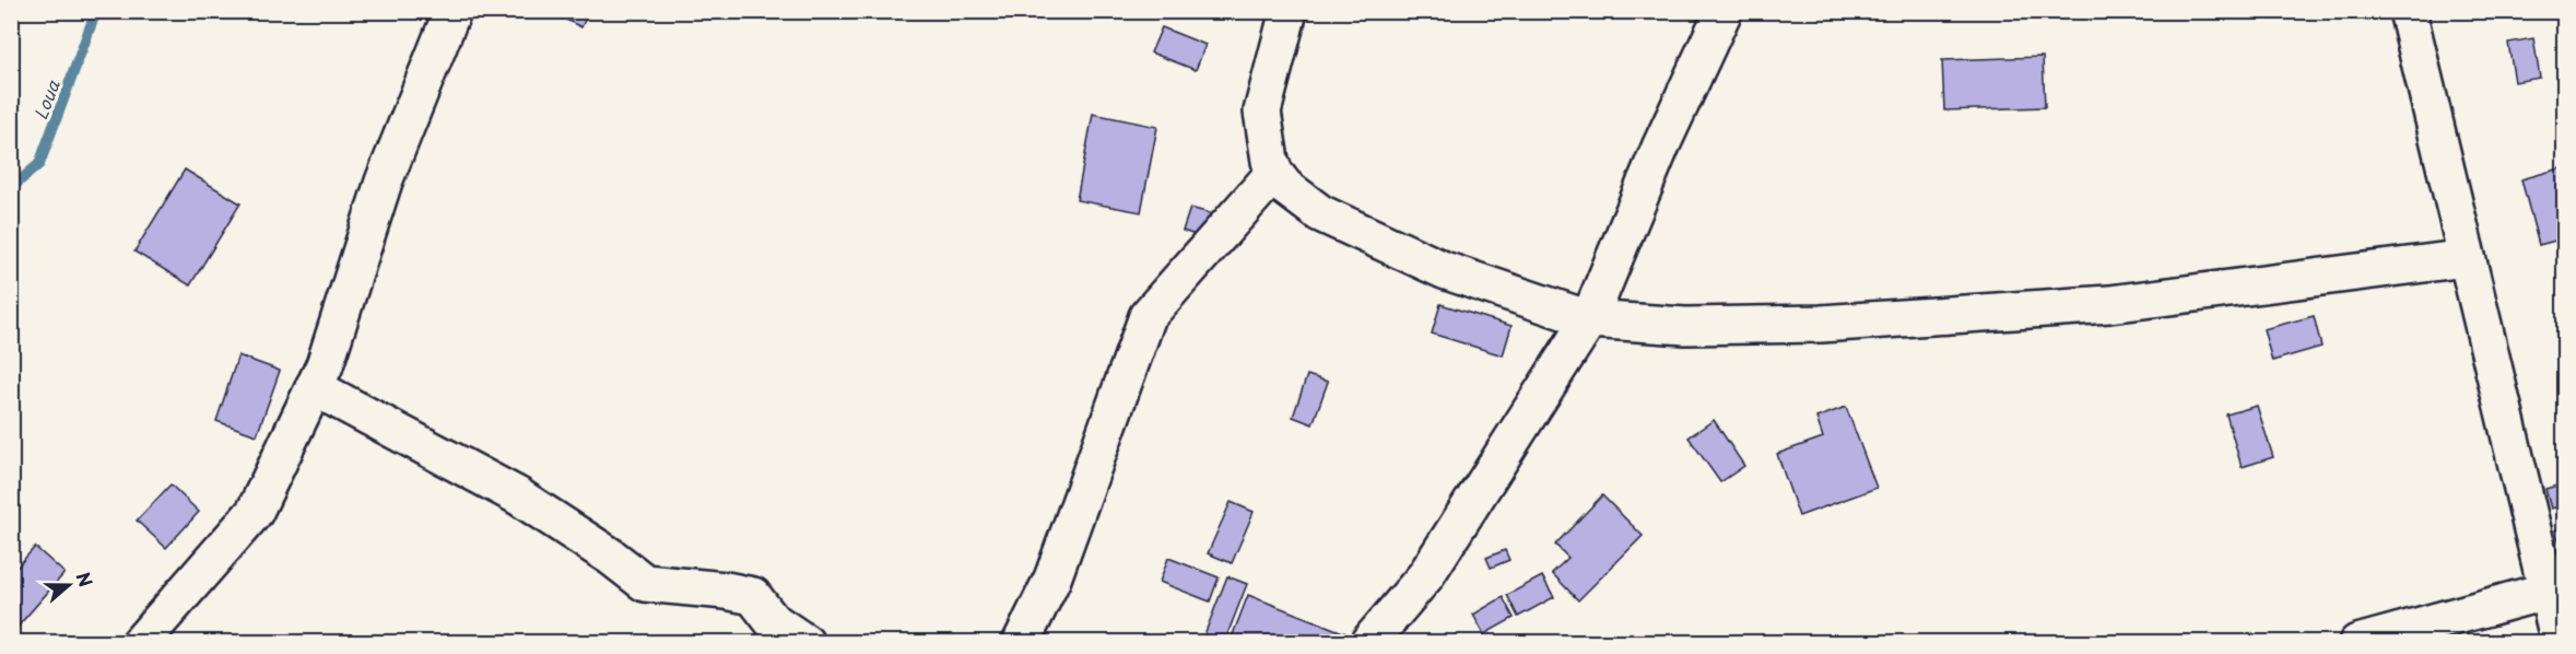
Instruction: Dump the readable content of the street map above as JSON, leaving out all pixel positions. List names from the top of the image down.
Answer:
{
  "water": ["Loua"],
  "north": "right"
}
